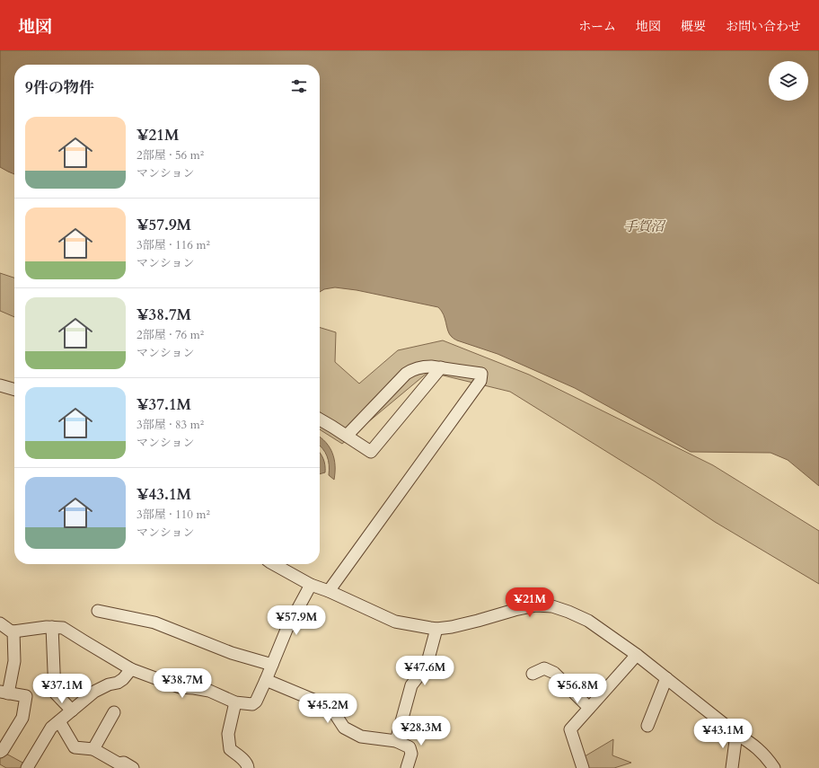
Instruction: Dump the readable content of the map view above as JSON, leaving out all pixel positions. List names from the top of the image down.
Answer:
{
  "water": ["手賀沼"],
  "page": {
    "header": "地図",
    "nav": [
      "ホーム",
      "地図",
      "概要",
      "お問い合わせ"
    ],
    "heading": "9件の物件",
    "list": [
      {
        "name": "¥21M",
        "note": "2部屋 · 56 m² · マンション"
      },
      {
        "name": "¥57.9M",
        "note": "3部屋 · 116 m² · マンション"
      },
      {
        "name": "¥38.7M",
        "note": "2部屋 · 76 m² · マンション"
      },
      {
        "name": "¥37.1M",
        "note": "3部屋 · 83 m² · マンション"
      },
      {
        "name": "¥43.1M",
        "note": "3部屋 · 110 m² · マンション"
      }
    ],
    "price": [
      "¥21M",
      "¥57.9M",
      "¥47.6M",
      "¥38.7M",
      "¥37.1M",
      "¥56.8M",
      "¥45.2M",
      "¥28.3M",
      "¥43.1M"
    ]
  }
}
